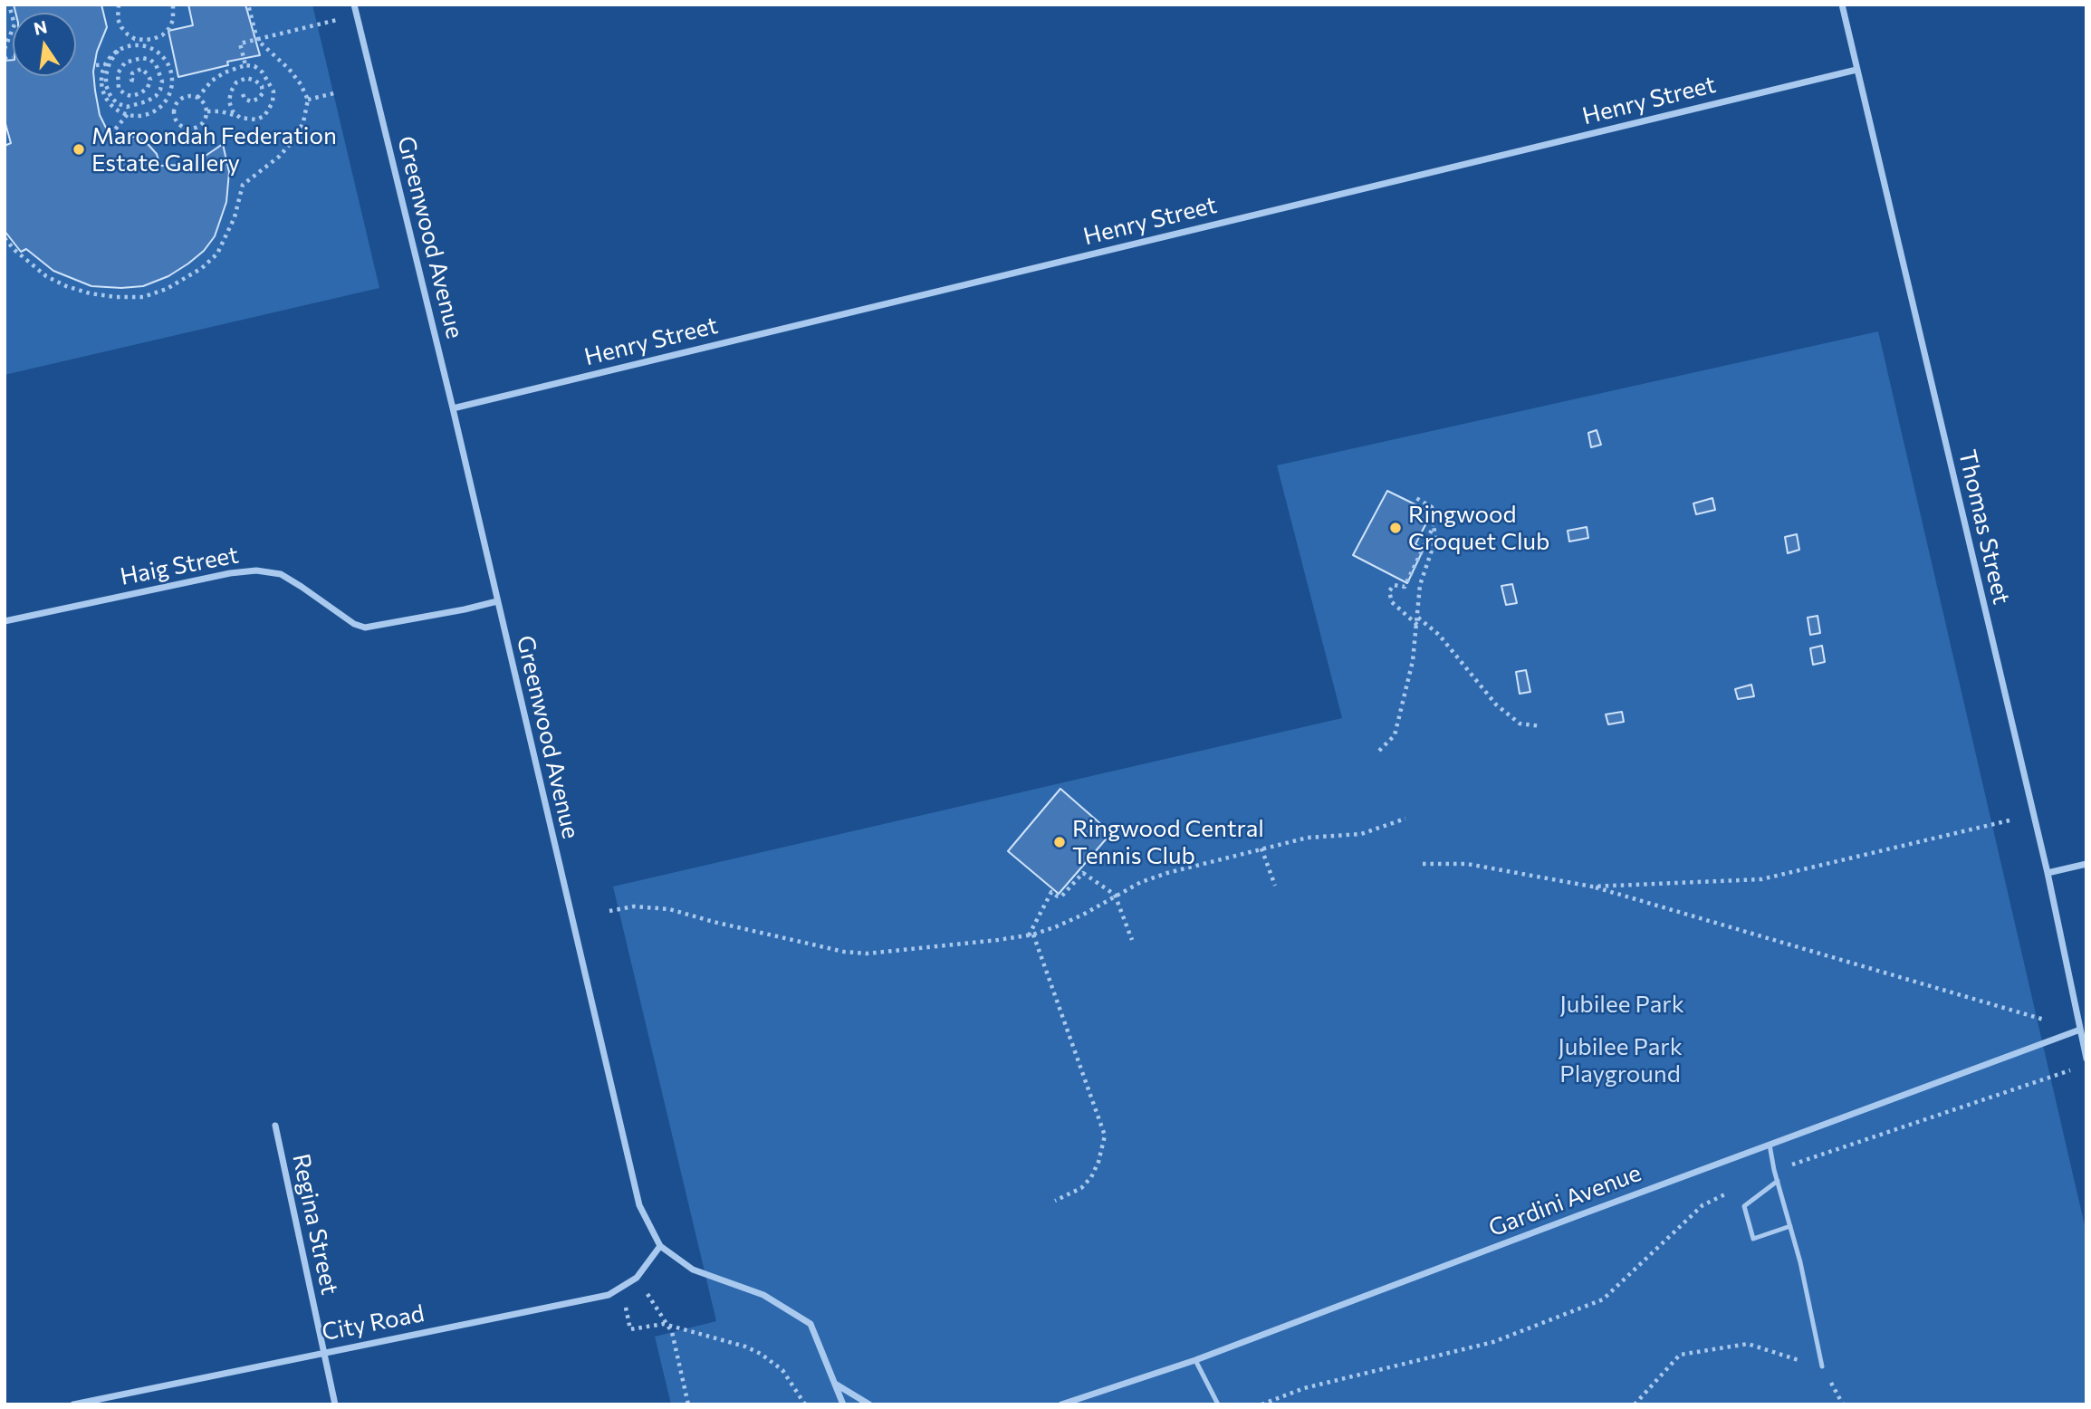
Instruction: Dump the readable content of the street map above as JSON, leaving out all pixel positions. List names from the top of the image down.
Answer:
{
  "streets": {
    "street": [
      "Henry Street",
      "Greenwood Avenue",
      "Thomas Street",
      "Haig Street",
      "Gardini Avenue",
      "Regina Street",
      "City Road"
    ]
  },
  "crossings": [
    ["Henry Street", "Greenwood Avenue"],
    ["Henry Street", "Thomas Street"],
    ["Greenwood Avenue", "Haig Street"],
    ["Greenwood Avenue", "City Road"],
    ["Thomas Street", "Gardini Avenue"],
    ["Regina Street", "City Road"]
  ],
  "parks": ["Jubilee Park", "Jubilee Park Playground"],
  "places": ["Maroondah Federation Estate Gallery", "Ringwood Croquet Club", "Ringwood Central Tennis Club"],
  "north": "top"
}
